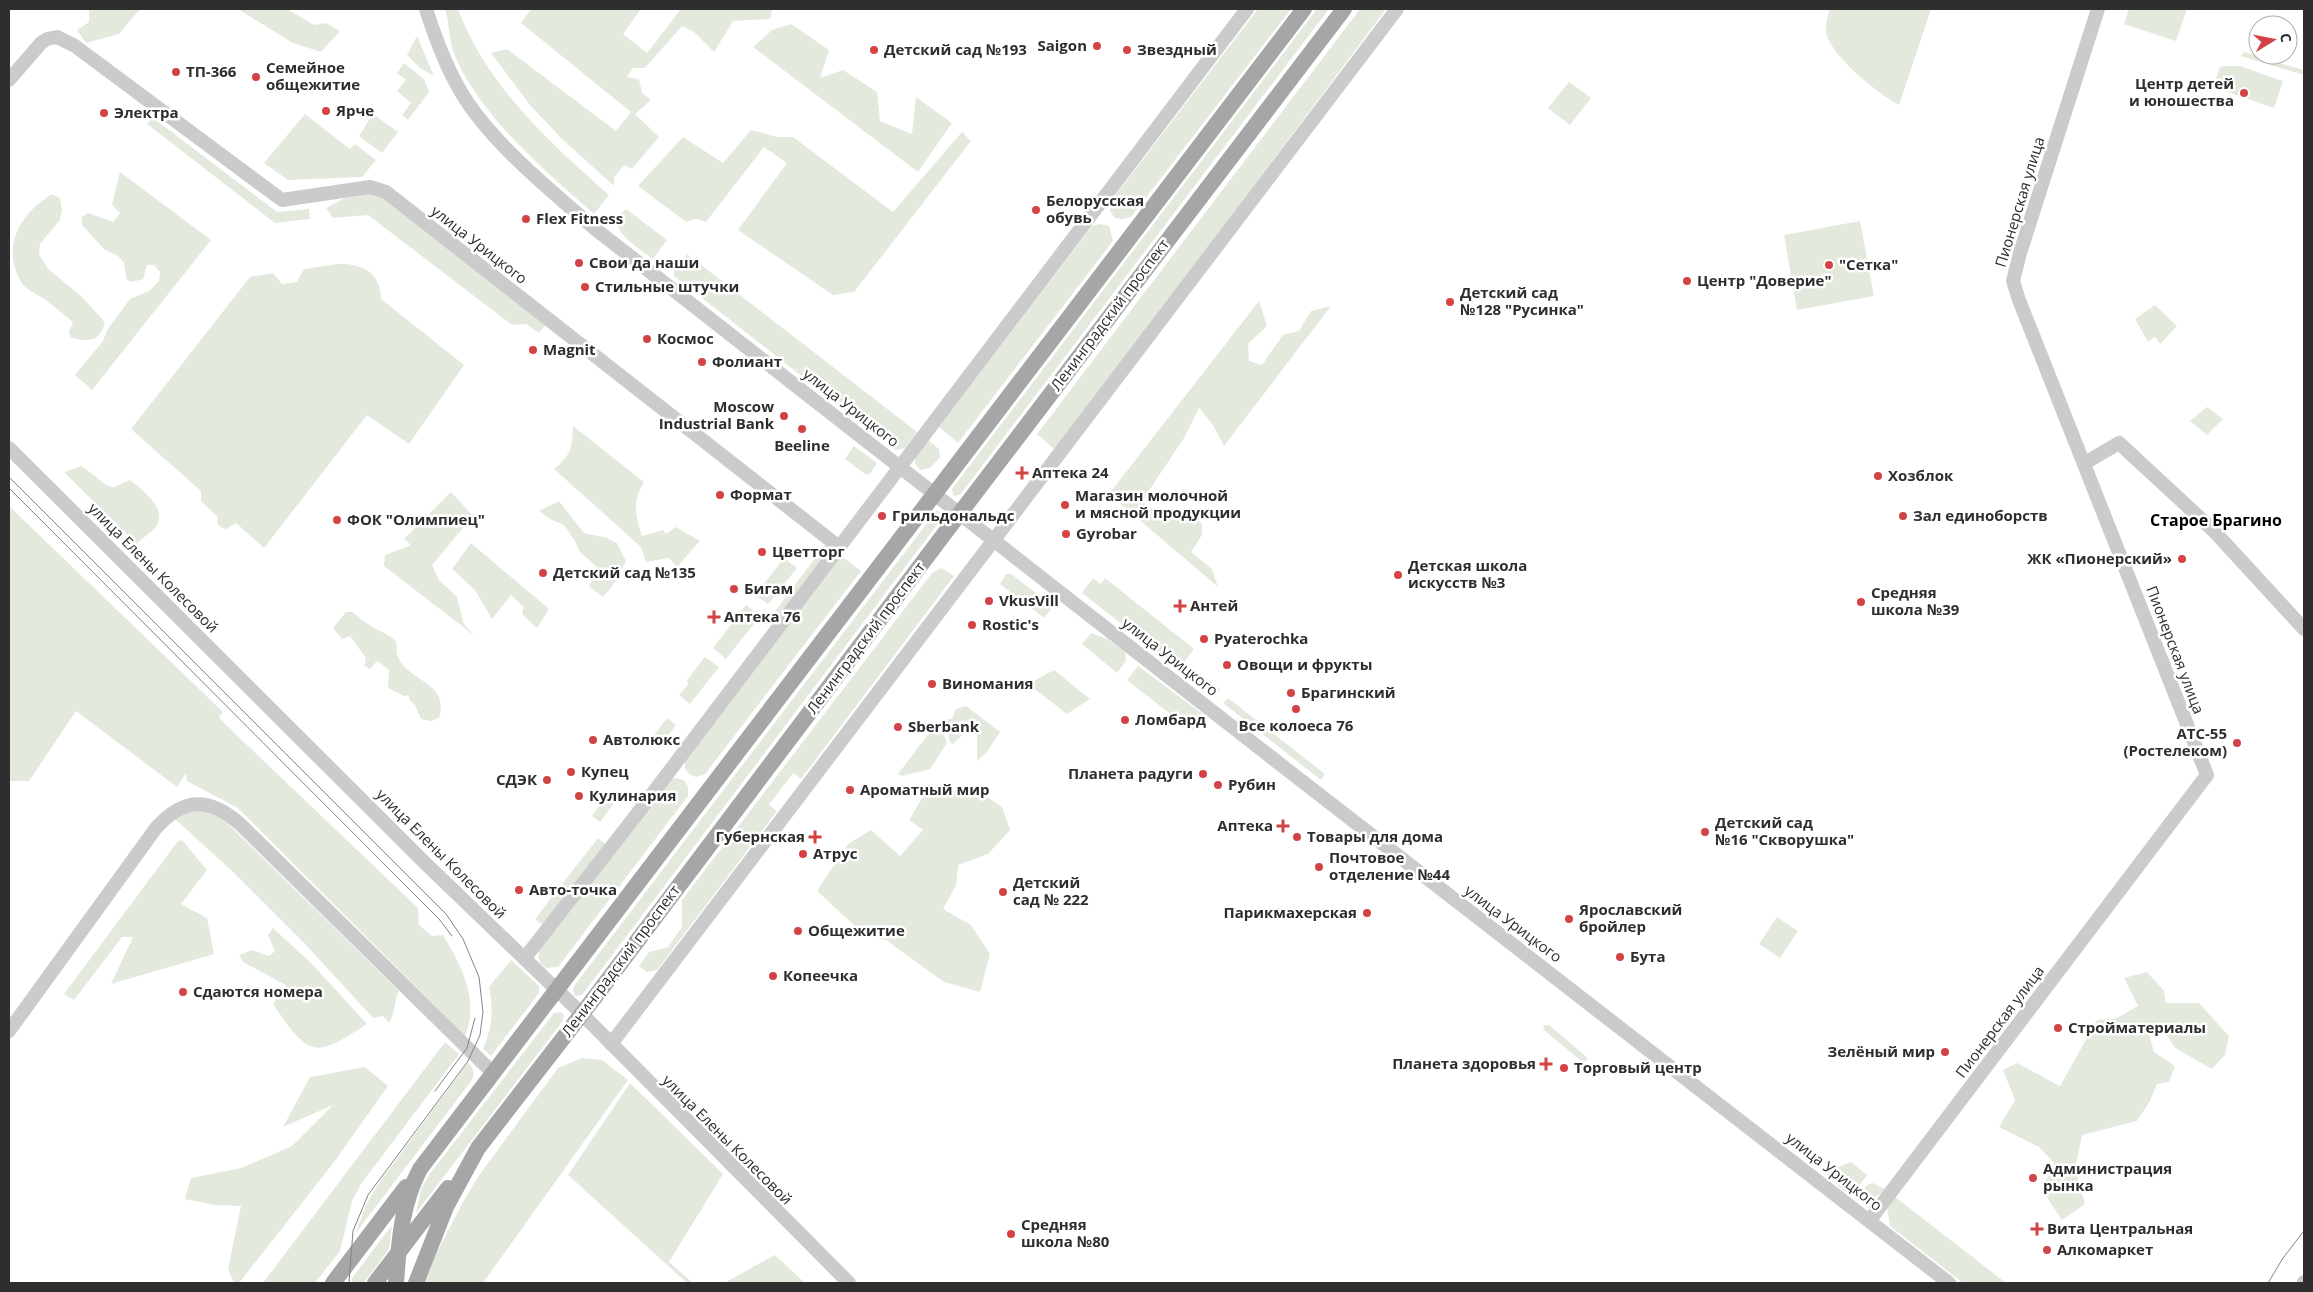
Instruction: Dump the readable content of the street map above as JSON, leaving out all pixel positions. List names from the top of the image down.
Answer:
{
  "streets": {
    "main road": ["Ленинградский проспект"],
    "street": ["Пионерская улица", "улица Урицкого", "улица Елены Колесовой"]
  },
  "crossings": [
    ["Пионерская улица", "улица Урицкого"],
    ["улица Урицкого", "Ленинградский проспект"],
    ["Ленинградский проспект", "улица Елены Колесовой"]
  ],
  "districts": ["Старое Брагино"],
  "places": {
    "other": [
      "Saigon",
      "Детский сад №193",
      "Звездный",
      "ТП-366",
      "Семейное общежитие",
      "Центр детей и юношества",
      "Ярче",
      "Электра",
      "Белорусская обувь",
      "Flex Fitness",
      "Свои да наши",
      "\"Сетка\"",
      "Центр \"Доверие\"",
      "Стильные штучки",
      "Детский сад №128 \"Русинка\"",
      "Космос",
      "Magnit",
      "Фолиант",
      "Moscow Industrial Bank",
      "Beeline",
      "Хозблок",
      "Формат",
      "Магазин молочной и мясной продукции",
      "Грильдональдс",
      "Зал единоборств",
      "ФОК \"Олимпиец\"",
      "Gyrobar",
      "Цветторг",
      "ЖК «Пионерский»",
      "Детский сад №135",
      "Детская школа искусств №3",
      "Бигам",
      "VkusVill",
      "Средняя школа №39",
      "Rostic's",
      "Pyaterochka",
      "Овощи и фрукты",
      "Виномания",
      "Брагинский",
      "Все колоеса 76",
      "Ломбард",
      "Sberbank",
      "Автолюкс",
      "АТС-55 (Ростелеком)",
      "Купец",
      "Планета радуги",
      "СДЭК",
      "Рубин",
      "Ароматный мир",
      "Кулинария",
      "Детский сад №16 \"Скворушка\"",
      "Товары для дома",
      "Атрус",
      "Почтовое отделение №44",
      "Авто-точка",
      "Детский сад № 222",
      "Парикмахерская",
      "Ярославский бройлер",
      "Общежитие",
      "Бута",
      "Копеечка",
      "Сдаются номера",
      "Стройматериалы",
      "Зелёный мир",
      "Торговый центр",
      "Администрация рынка",
      "Средняя школа №80",
      "Алкомаркет"
    ],
    "health": [
      "Аптека 24",
      "Антей",
      "Аптека 76",
      "Аптека",
      "Губернская",
      "Планета здоровья",
      "Вита Центральная"
    ]
  },
  "north": "right"
}
